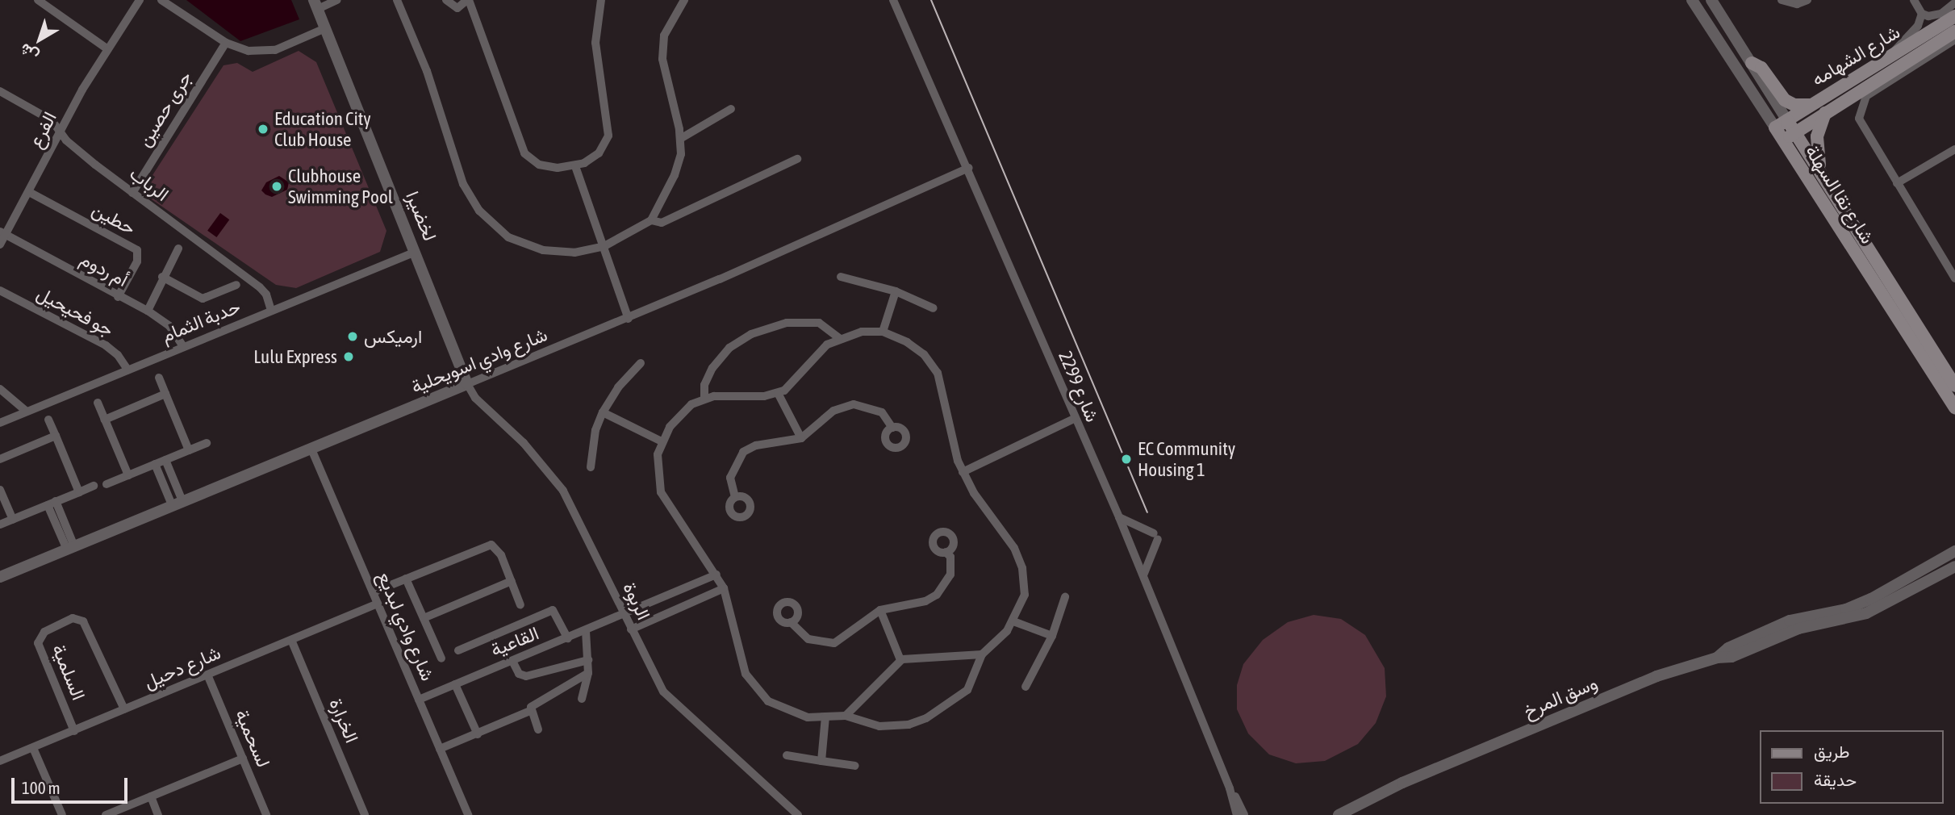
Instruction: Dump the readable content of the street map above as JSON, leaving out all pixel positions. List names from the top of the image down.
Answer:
{
  "streets": {
    "main road": ["شارع الشهامه", "شارع نقا السهلة"],
    "street": [
      "جرى حصين",
      "الفرع",
      "الرباب",
      "لخضيرا",
      "حطين",
      "أم ردوم",
      "جو فحيحيل",
      "حدبة الثمام",
      "شارع وادي اسويحلية",
      "شارع 2299",
      "الربوة",
      "شارع وادي لبديع",
      "القاعية",
      "شارع دحيل",
      "السلمية",
      "وسق المرخ",
      "الخرارة",
      "لسحمية"
    ]
  },
  "crossings": [
    ["شارع الشهامه", "شارع نقا السهلة"],
    ["جرى حصين", "الرباب"],
    ["الفرع", "الرباب"],
    ["الفرع", "حطين"],
    ["الفرع", "أم ردوم"],
    ["الرباب", "حدبة الثمام"],
    ["لخضيرا", "حدبة الثمام"],
    ["لخضيرا", "شارع وادي اسويحلية"],
    ["لخضيرا", "الربوة"],
    ["حطين", "أم ردوم"],
    ["أم ردوم", "حدبة الثمام"],
    ["جو فحيحيل", "حدبة الثمام"],
    ["شارع وادي اسويحلية", "شارع 2299"],
    ["شارع وادي اسويحلية", "الربوة"],
    ["شارع وادي اسويحلية", "شارع وادي لبديع"],
    ["الربوة", "القاعية"],
    ["شارع وادي لبديع", "القاعية"],
    ["شارع وادي لبديع", "شارع دحيل"],
    ["شارع دحيل", "السلمية"],
    ["شارع دحيل", "الخرارة"],
    ["شارع دحيل", "لسحمية"]
  ],
  "places": [
    "Education City Club House",
    "Clubhouse Swimming Pool",
    "ارميكس",
    "Lulu Express",
    "EC Community Housing 1"
  ],
  "legend": ["طريق", "حديقة"],
  "scale_bar": "100 m",
  "north": "bottom left"
}
